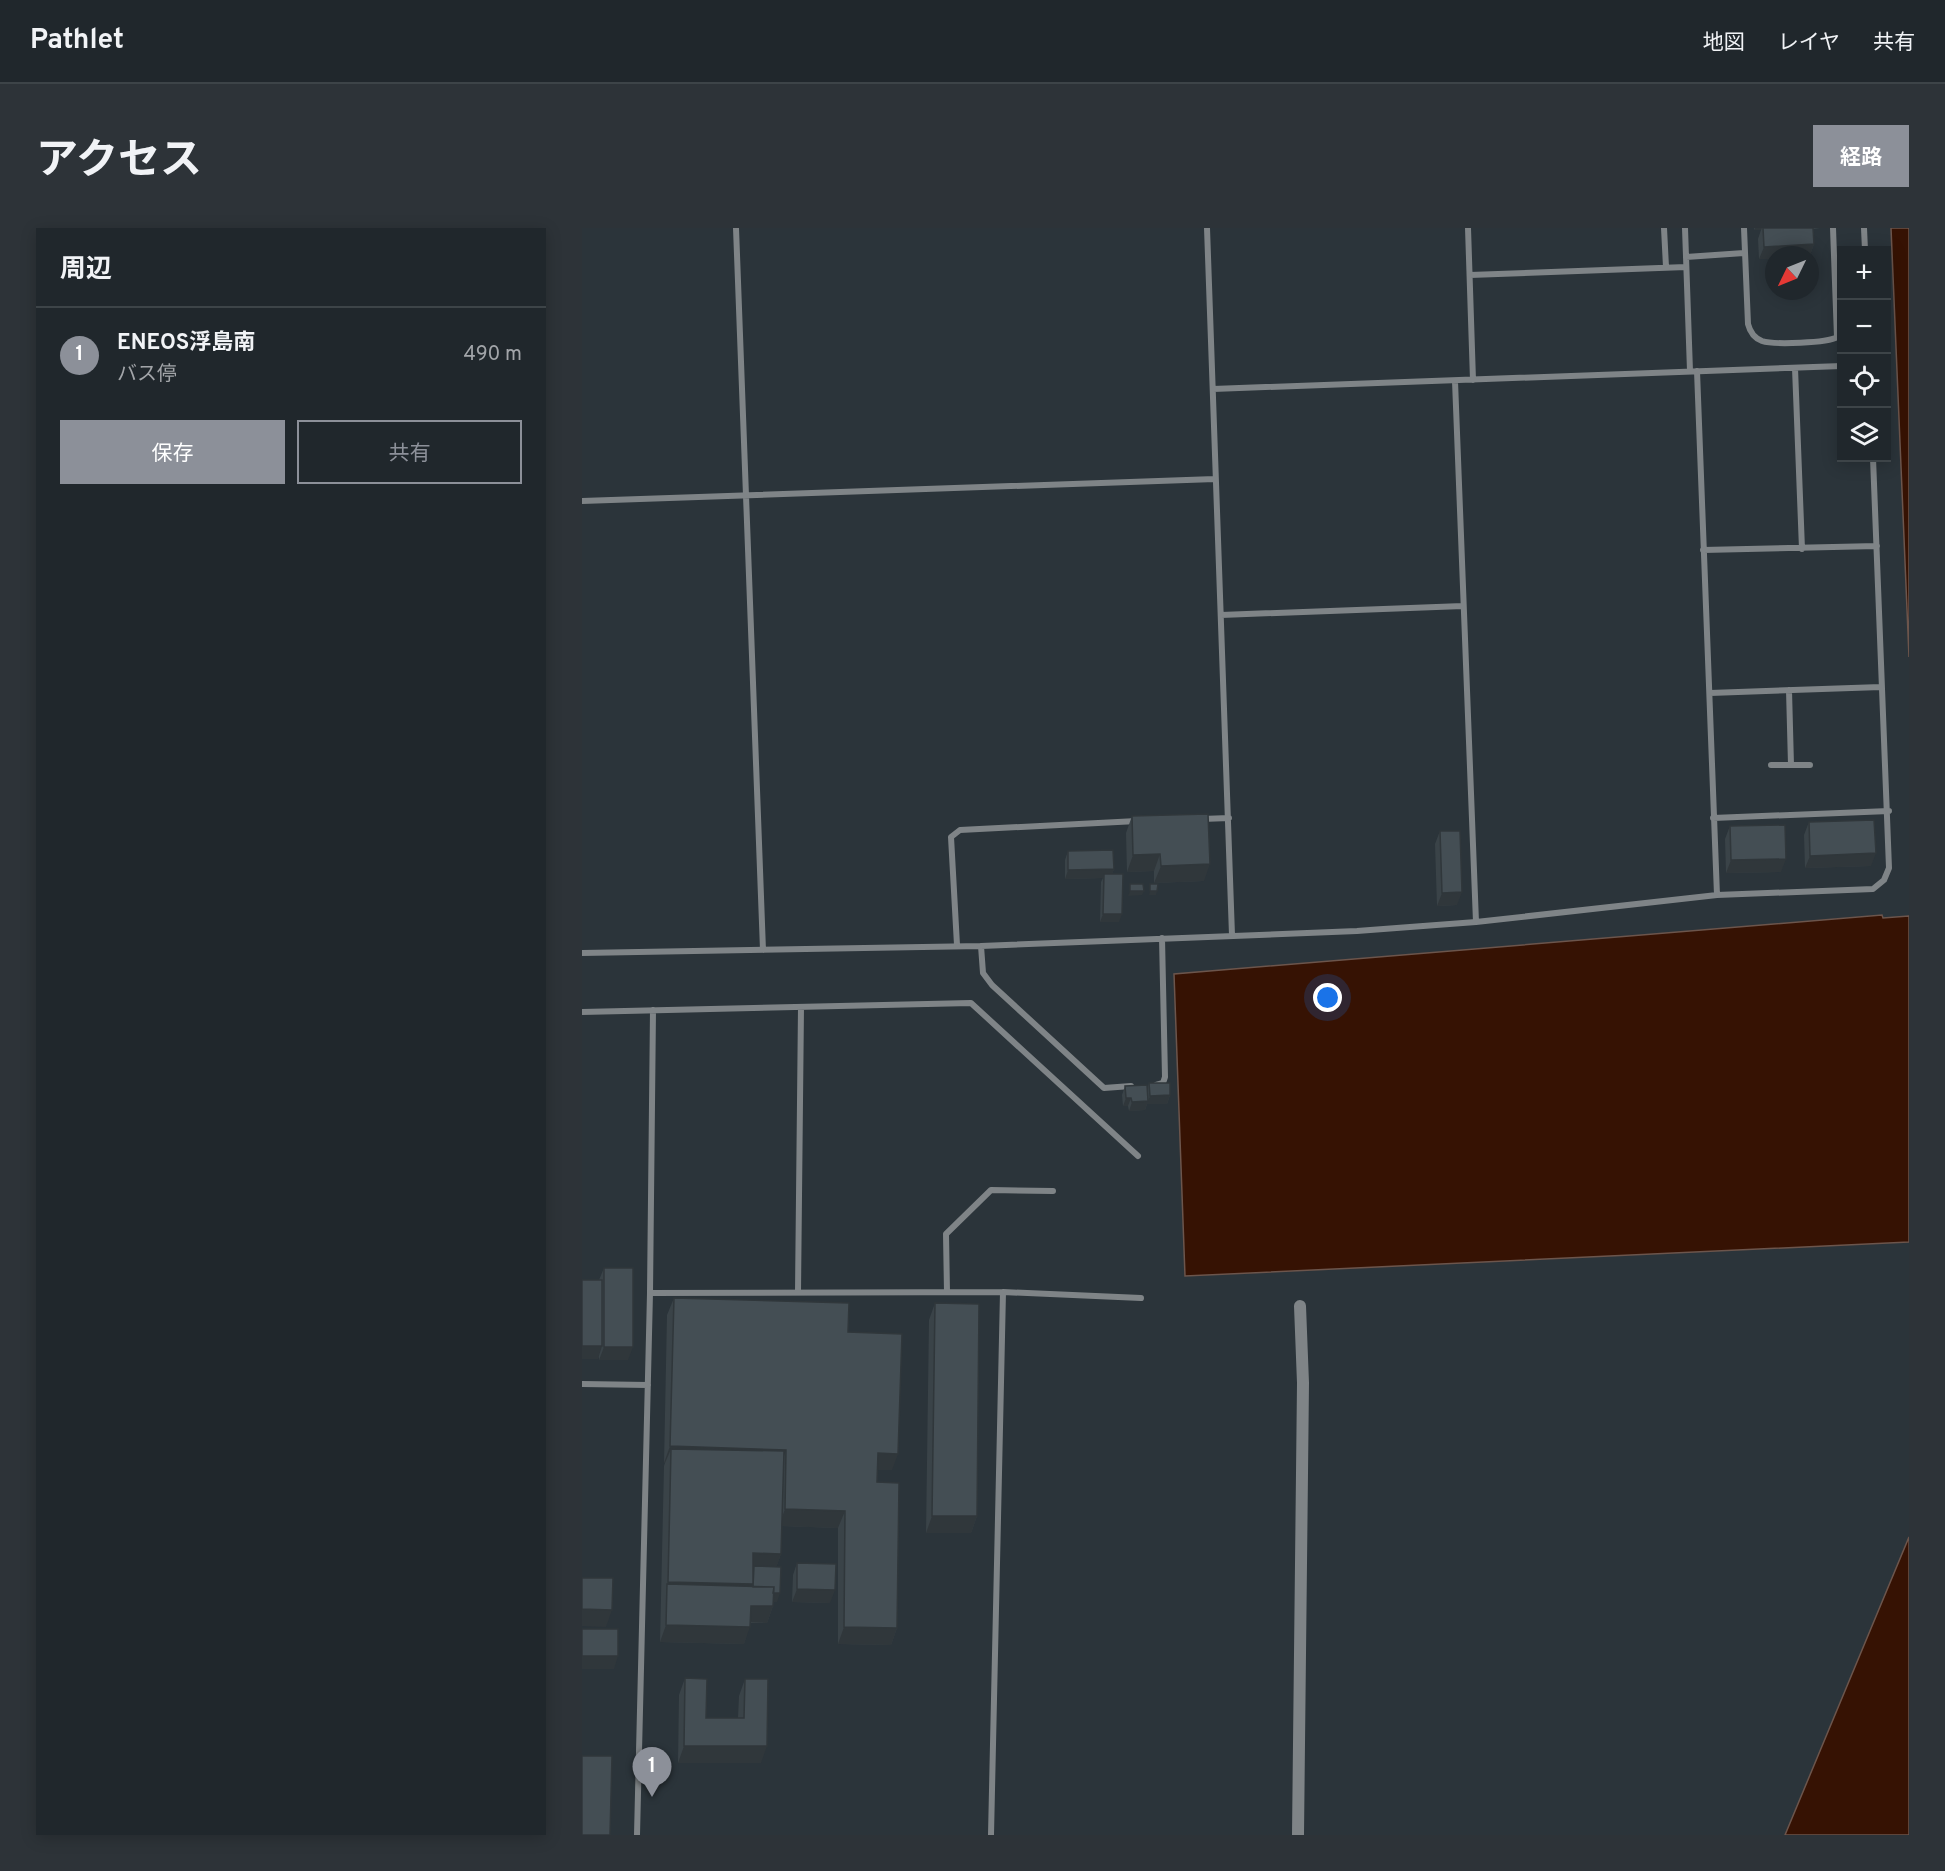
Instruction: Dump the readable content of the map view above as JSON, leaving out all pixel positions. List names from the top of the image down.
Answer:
{
  "north": "bottom left",
  "page": {
    "header": "Pathlet",
    "nav": ["地図", "レイヤ", "共有"],
    "title": "アクセス",
    "buttons": [
      "経路",
      ["保存", "共有"]
    ],
    "heading": "周辺",
    "map_buttons": ["+", "−"],
    "list": [
      {
        "mark": "1",
        "name": "ENEOS浮島南",
        "note": "バス停",
        "value": "490 m"
      }
    ],
    "pins": "1"
  }
}
